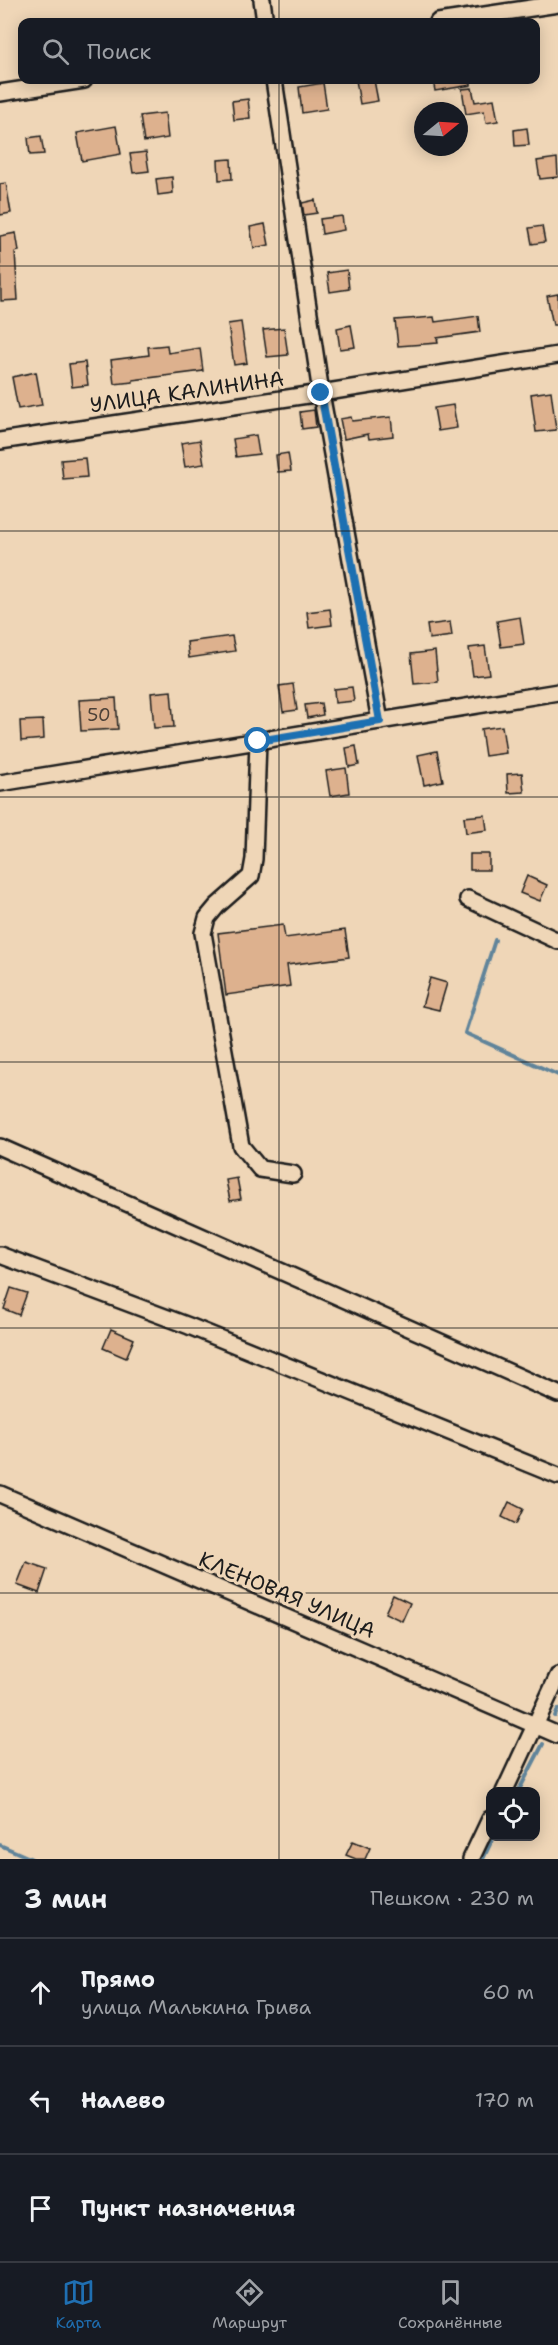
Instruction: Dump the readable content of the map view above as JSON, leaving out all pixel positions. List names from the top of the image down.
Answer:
{
  "streets": {
    "street": ["УЛИЦА КАЛИНИНА", "КЛЕНОВАЯ УЛИЦА"]
  },
  "house_numbers": ["50"],
  "north": "right",
  "page": {
    "search": "Поиск",
    "heading": ["3 мин", "Пешком · 230 m"],
    "list": [
      ["Прямо", "улица Малькина Грива", "60 m"],
      ["Налево", "170 m"],
      "Пункт назначения"
    ],
    "nav": ["Карта", "Маршрут", "Сохранённые"]
  }
}
